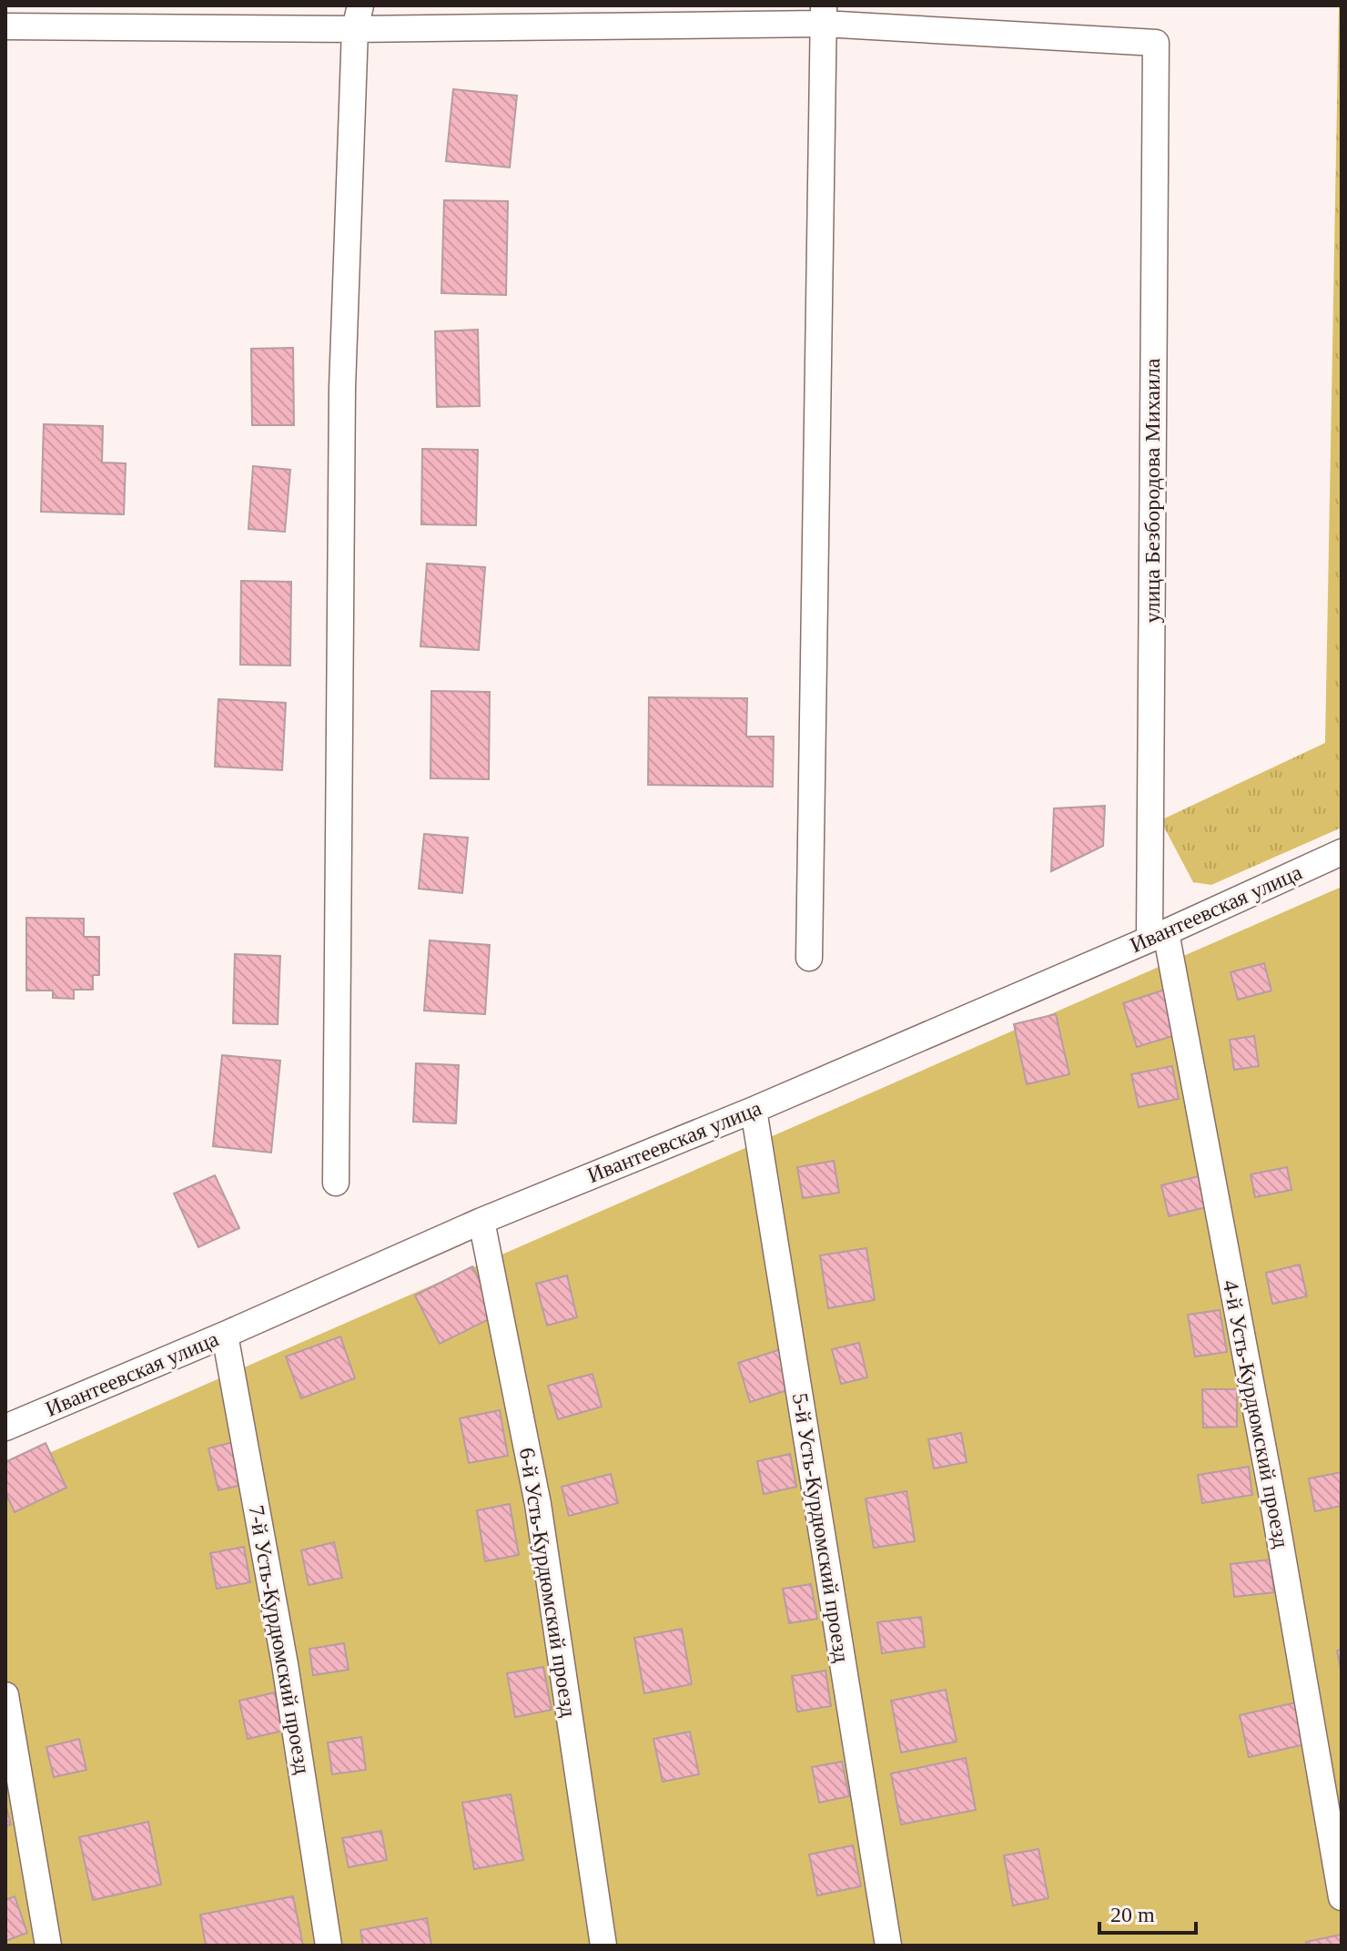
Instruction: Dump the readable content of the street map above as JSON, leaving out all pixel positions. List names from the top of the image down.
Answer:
{
  "streets": {
    "street": [
      "улица Безбородова Михаила",
      "Ивантеевская улица",
      "4-й Усть-Курдюмский проезд",
      "5-й Усть-Курдюмский проезд",
      "6-й Усть-Курдюмский проезд",
      "7-й Усть-Курдюмский проезд"
    ]
  },
  "crossings": [
    ["улица Безбородова Михаила", "Ивантеевская улица"],
    ["улица Безбородова Михаила", "4-й Усть-Курдюмский проезд"],
    ["Ивантеевская улица", "4-й Усть-Курдюмский проезд"],
    ["Ивантеевская улица", "5-й Усть-Курдюмский проезд"],
    ["Ивантеевская улица", "6-й Усть-Курдюмский проезд"],
    ["Ивантеевская улица", "7-й Усть-Курдюмский проезд"]
  ],
  "scale_bar": "20 m"
}
